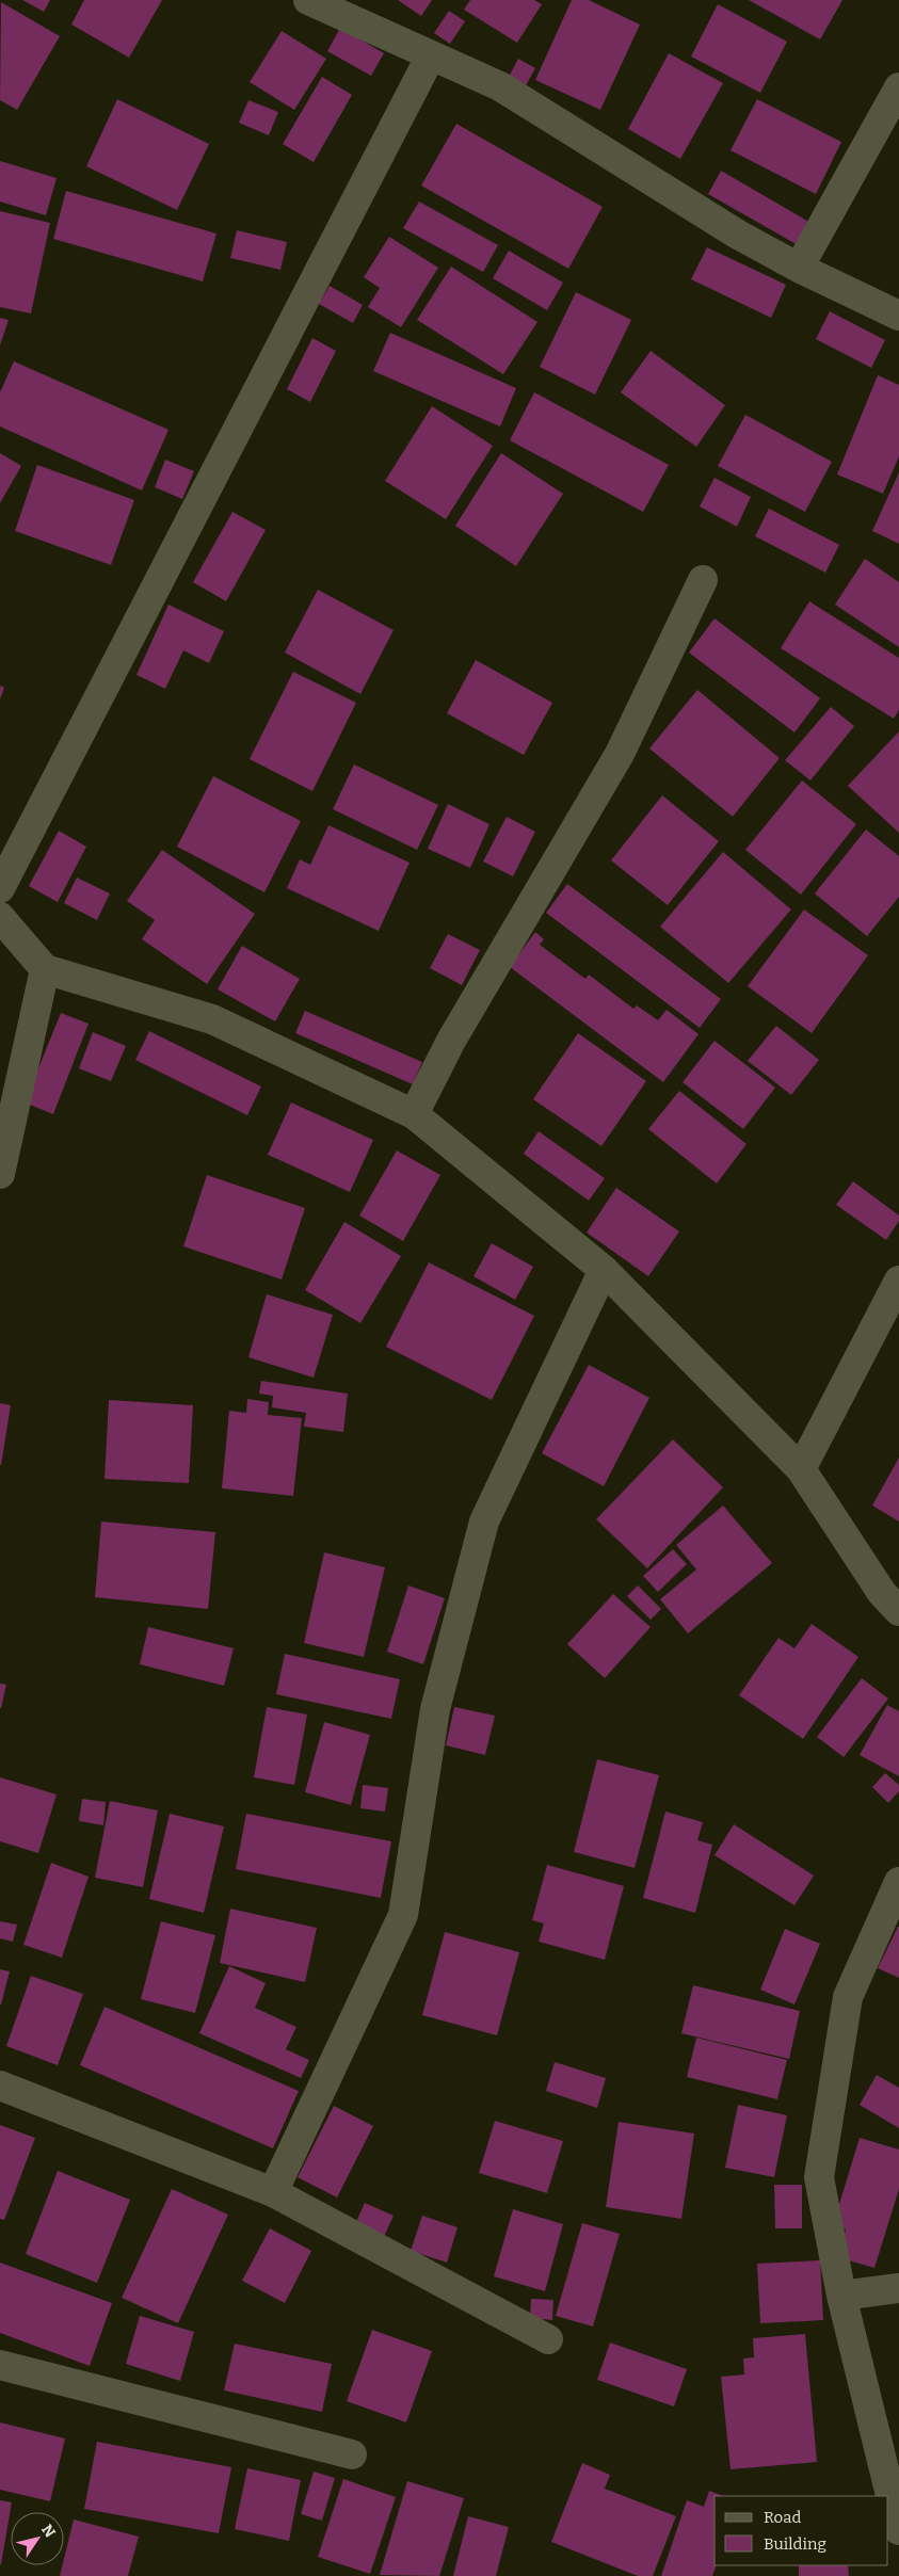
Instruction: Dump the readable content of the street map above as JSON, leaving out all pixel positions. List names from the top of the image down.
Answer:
{
  "legend": ["Road", "Building"],
  "north": "top right"
}
